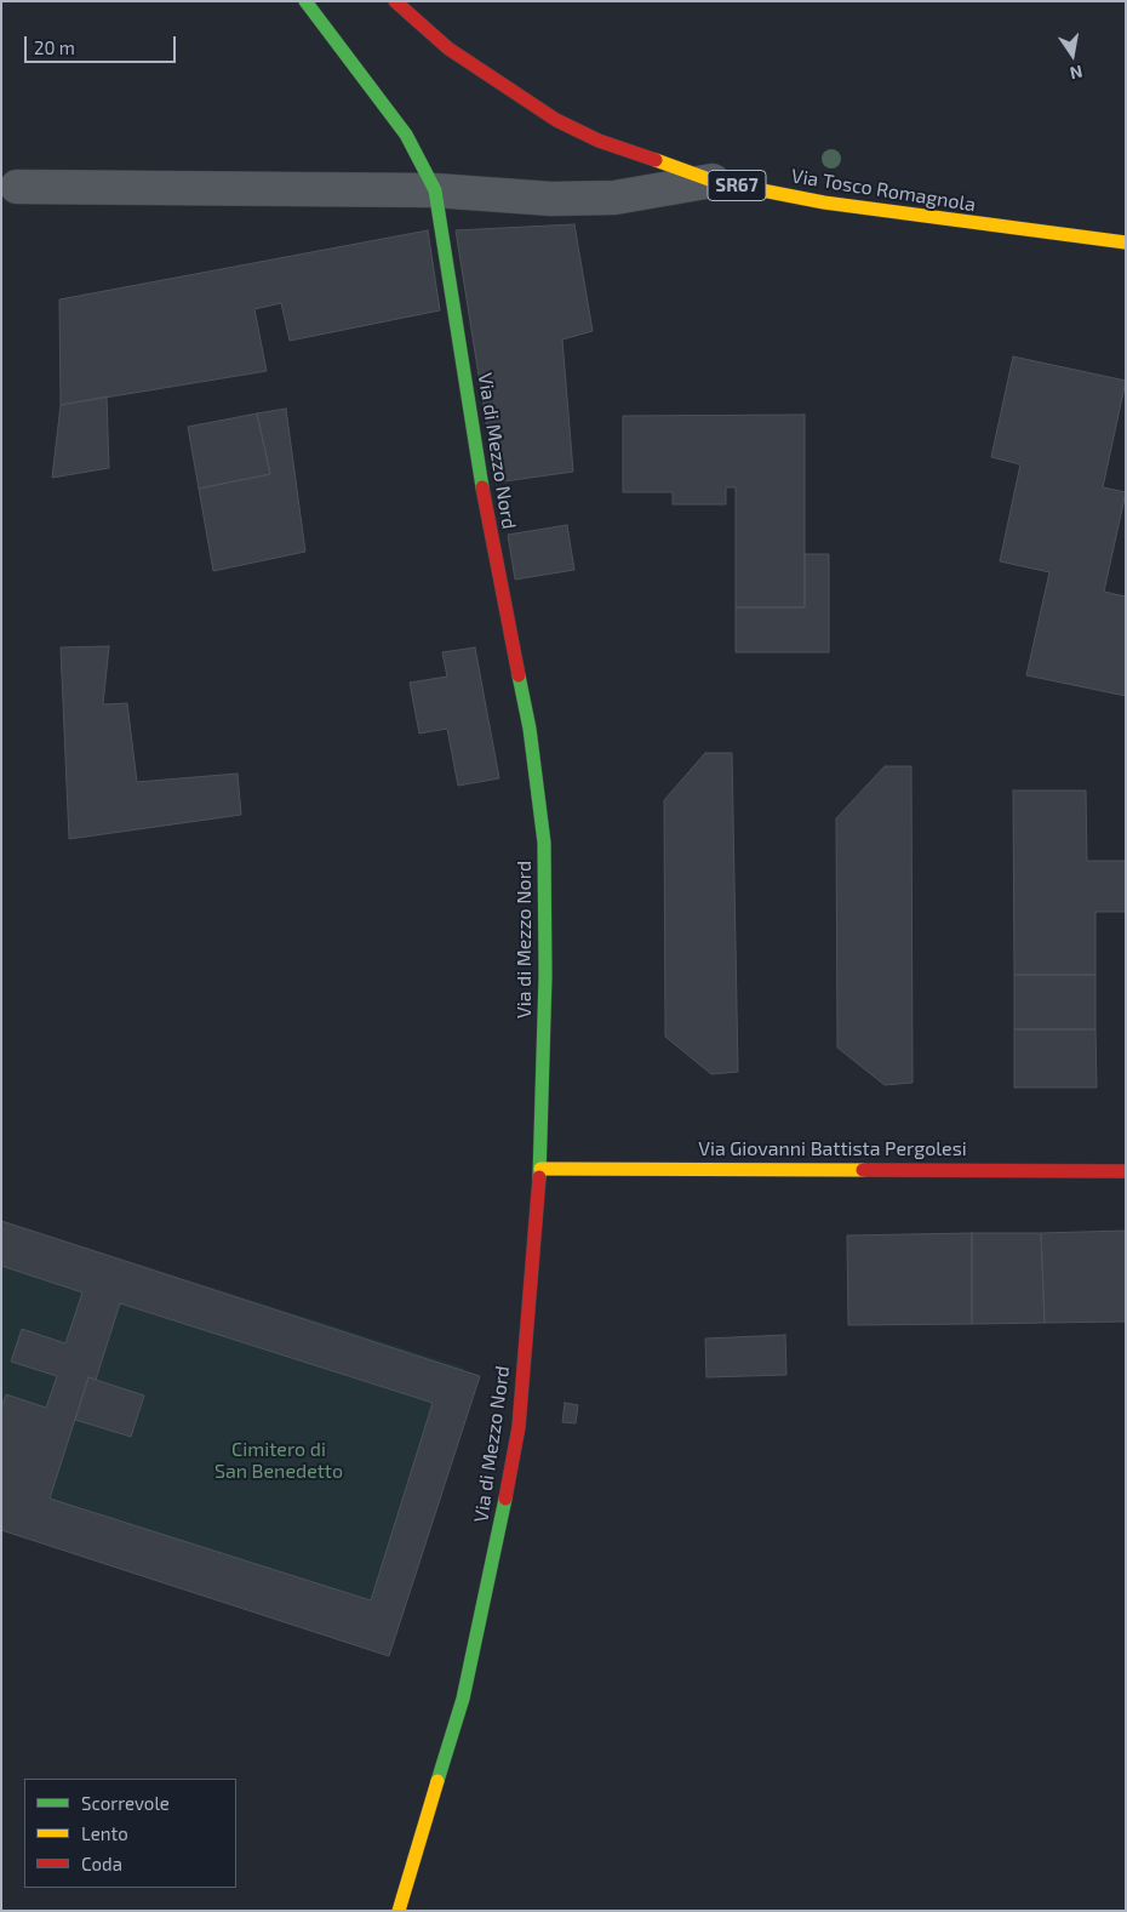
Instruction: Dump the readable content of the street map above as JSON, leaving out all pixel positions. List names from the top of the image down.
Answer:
{
  "streets": {
    "street": [
      "SR67",
      "Via Tosco Romagnola",
      "Via di Mezzo Nord",
      "Via Giovanni Battista Pergolesi"
    ]
  },
  "crossings": [
    ["Via di Mezzo Nord", "Via Giovanni Battista Pergolesi"]
  ],
  "parks": ["Cimitero di San Benedetto"],
  "legend": ["Scorrevole", "Lento", "Coda"],
  "scale_bar": "20 m",
  "north": "bottom"
}
